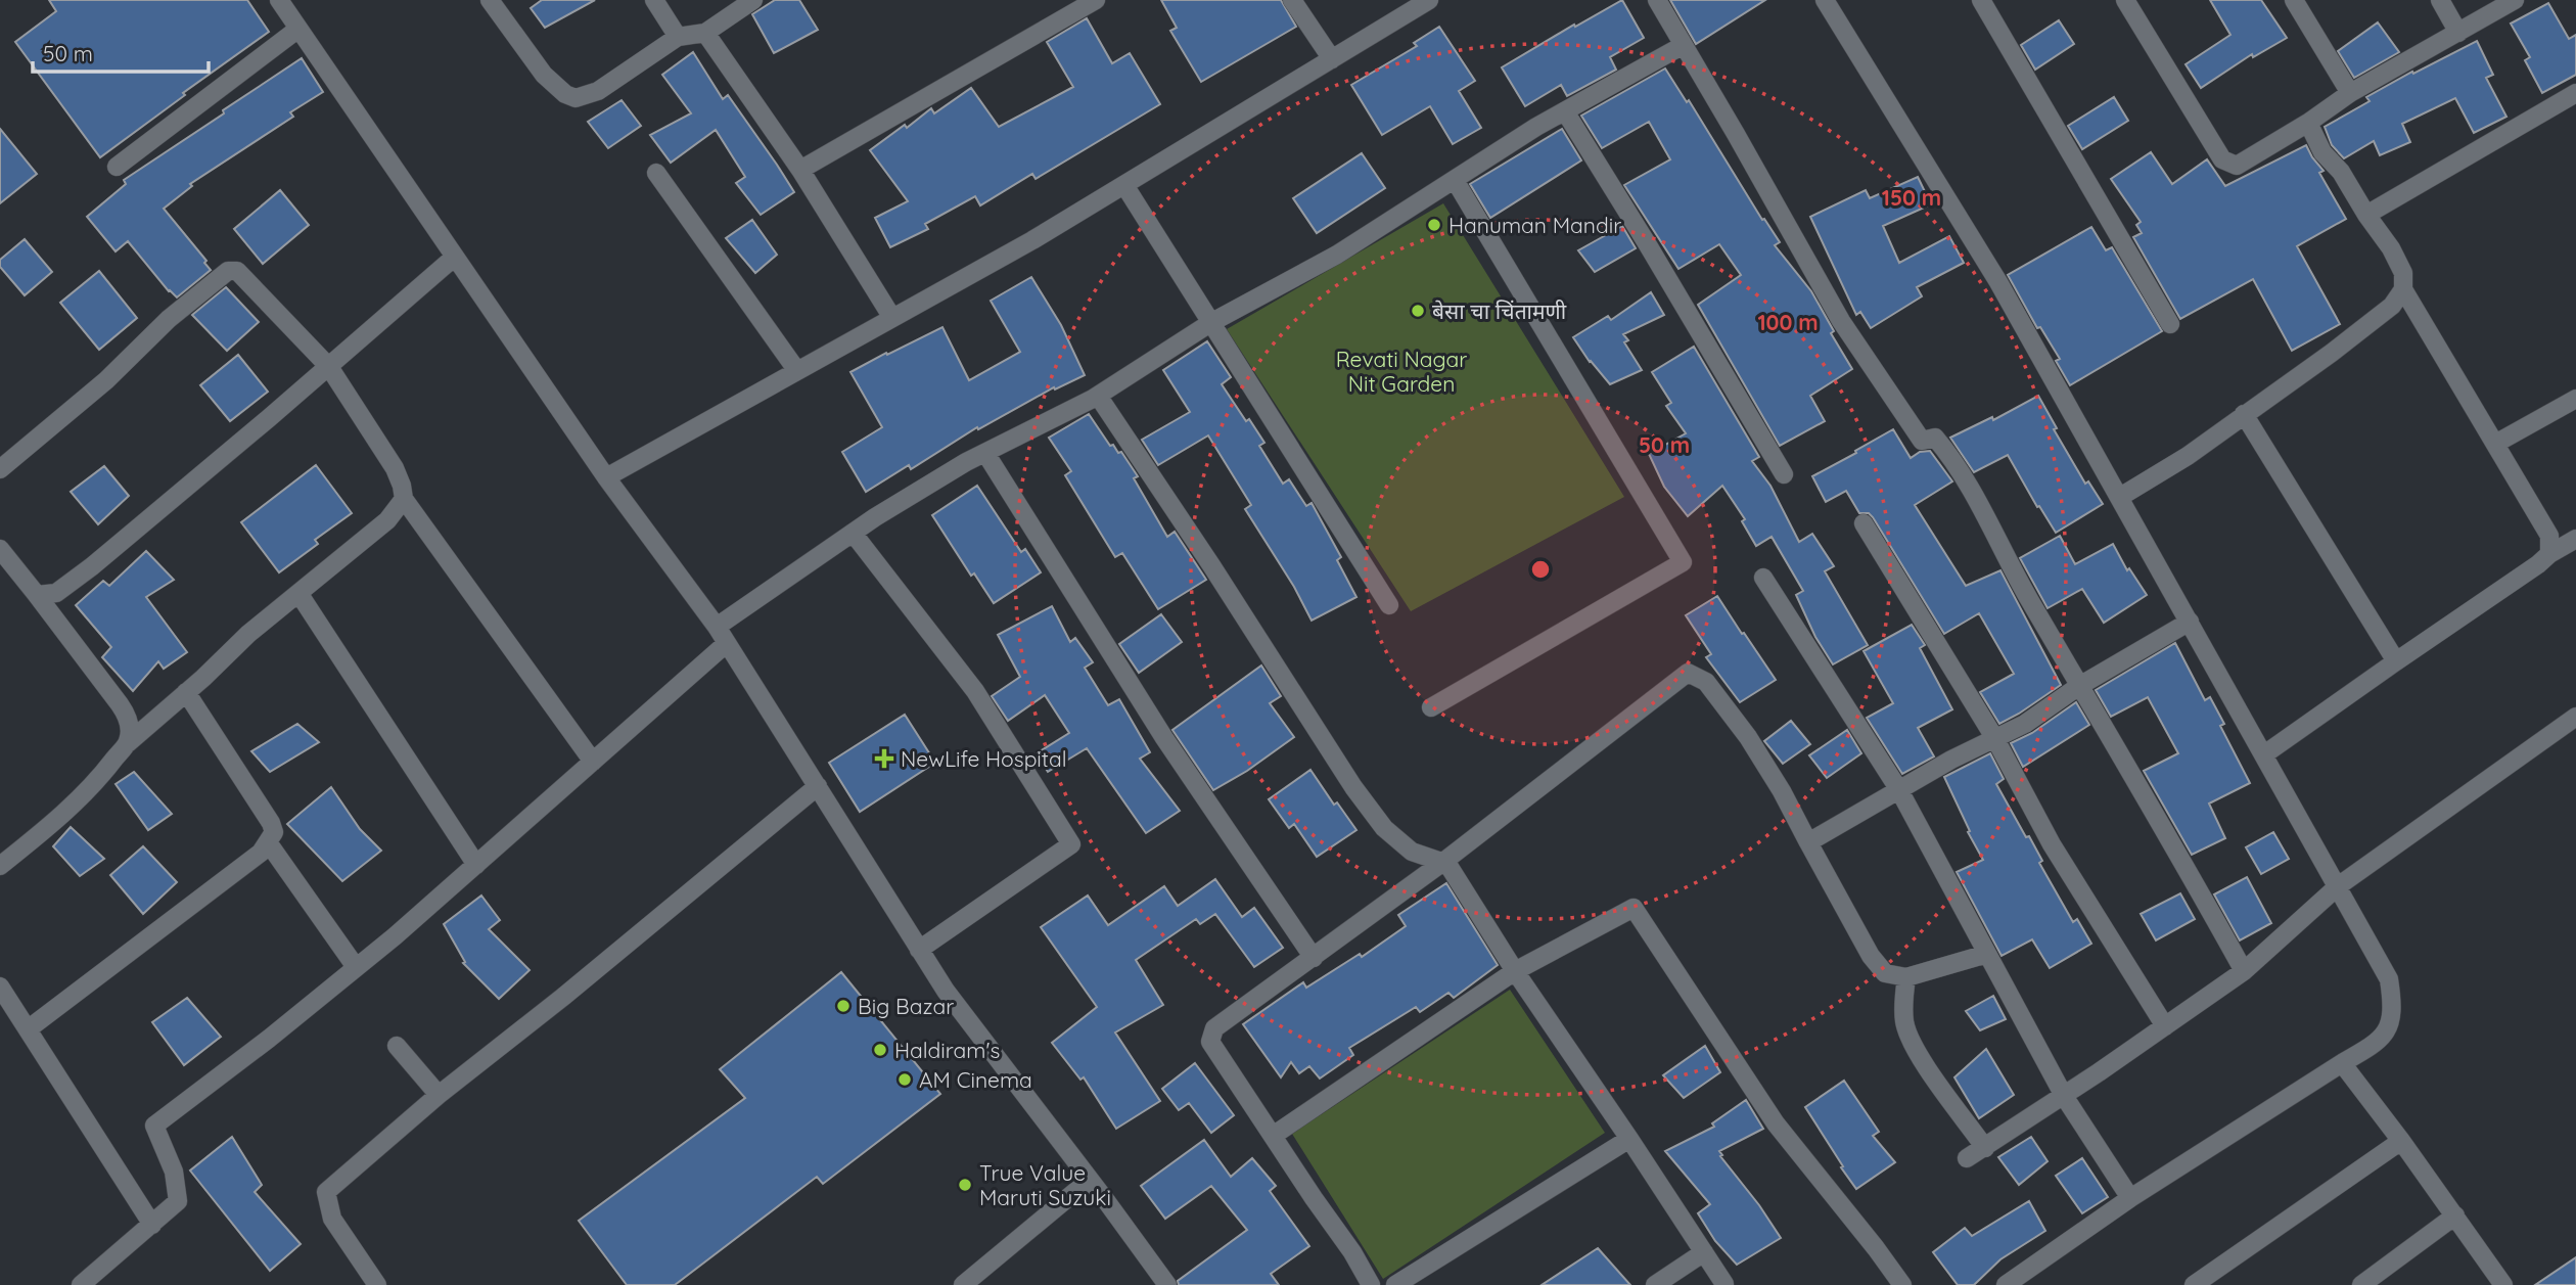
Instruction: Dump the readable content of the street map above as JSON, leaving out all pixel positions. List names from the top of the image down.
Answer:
{
  "parks": ["Revati Nagar Nit Garden"],
  "places": {
    "other": [
      "Hanuman Mandir",
      "बेसा चा चिंतामणी",
      "Big Bazar",
      "Haldiram's",
      "AM Cinema",
      "True Value Maruti Suzuki"
    ],
    "health": ["NewLife Hospital"]
  },
  "scale_bar": "50 m",
  "rings": ["150 m", "100 m", "50 m"]
}
